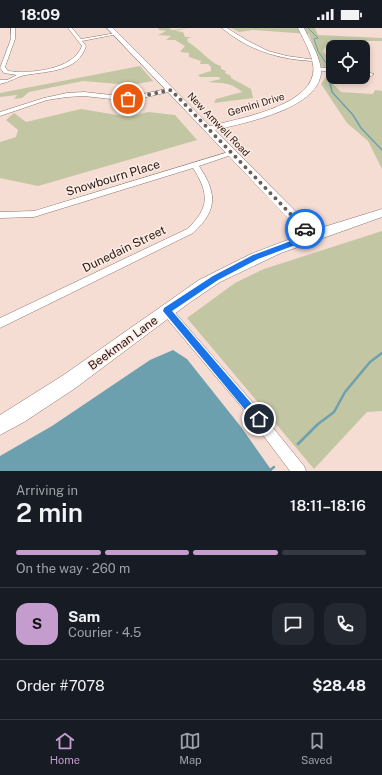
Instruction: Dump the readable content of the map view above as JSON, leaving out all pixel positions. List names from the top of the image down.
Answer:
{
  "streets": {
    "street": [
      "Gemini Drive",
      "New Amwell Road",
      "Snowbourn Place",
      "Dunedain Street",
      "Beekman Lane"
    ]
  },
  "crossings": [
    ["Gemini Drive", "New Amwell Road"],
    ["New Amwell Road", "Snowbourn Place"],
    ["New Amwell Road", "Beekman Lane"],
    ["Snowbourn Place", "Dunedain Street"]
  ],
  "page": {
    "status": "18:09",
    "heading": ["2 min", "Arriving in", "18:11–18:16"],
    "panel": [
      "Sam",
      "Courier · 4.5",
      "Order #7078",
      "$28.48"
    ],
    "bar": "On the way · 260 m",
    "round": "S",
    "tabs": ["Home", "Map", "Saved"]
  }
}
